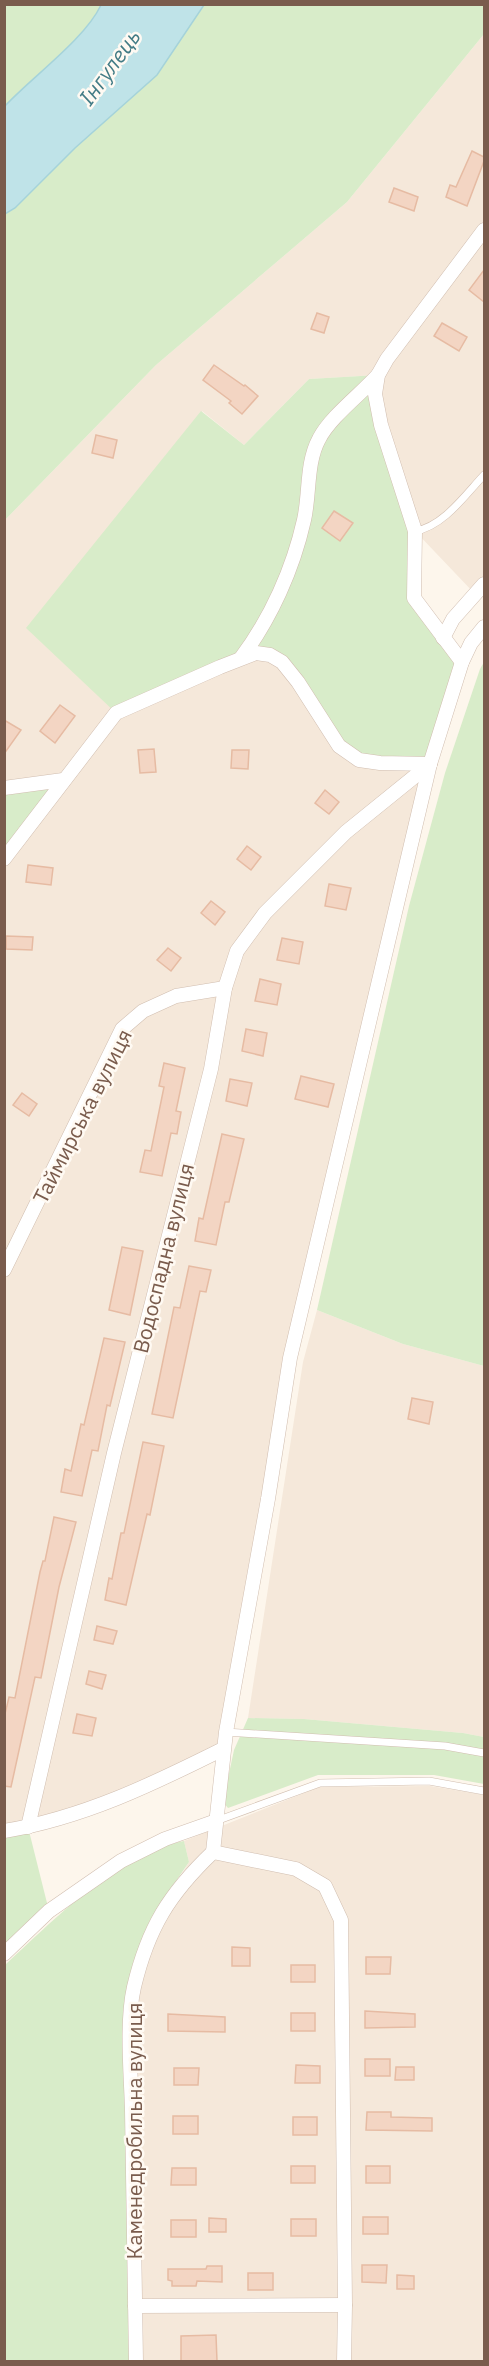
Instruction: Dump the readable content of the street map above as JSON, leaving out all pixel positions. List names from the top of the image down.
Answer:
{
  "streets": {
    "street": ["Таймирська вулиця", "Водоспадна вулиця", "Каменедробильна вулиця"]
  },
  "crossings": [
    ["Таймирська вулиця", "Водоспадна вулиця"]
  ],
  "water": ["Інгулець"]
}
